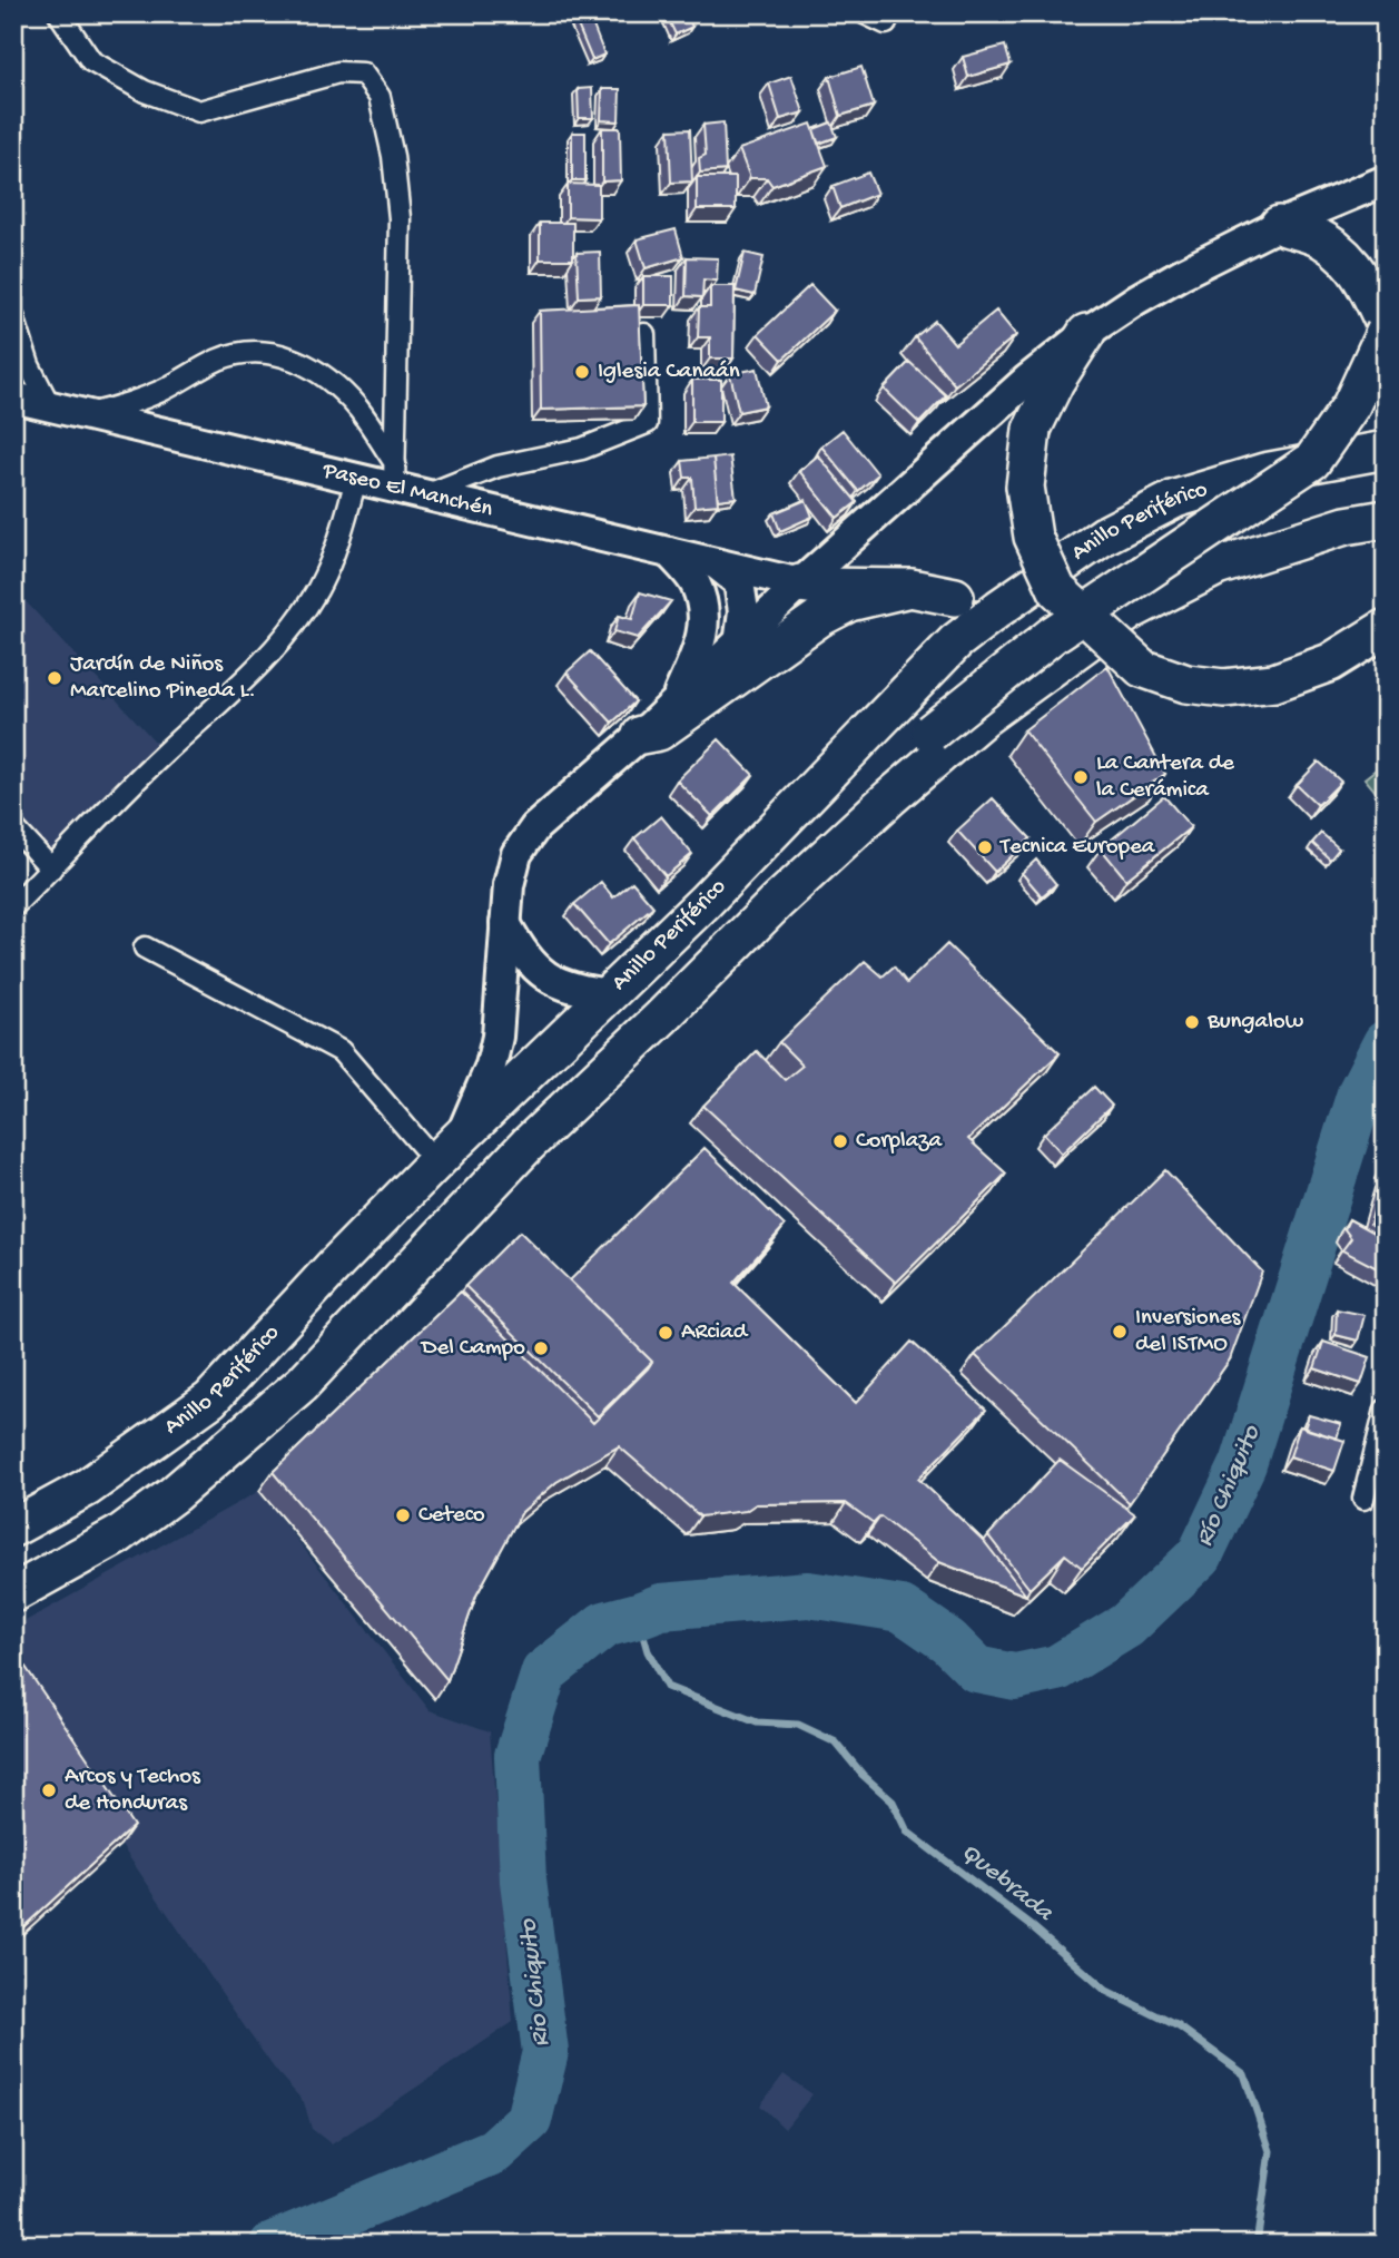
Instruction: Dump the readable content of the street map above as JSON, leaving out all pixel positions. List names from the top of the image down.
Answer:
{
  "streets": {
    "highway": ["Anillo Periférico"],
    "main road": ["Paseo El Manchén"]
  },
  "water": ["Río Chiquito", "Quebrada", "Rio Chiquito"],
  "places": [
    "Iglesia Canaán",
    "Jardín de Niños Marcelino Pineda L.",
    "La Cantera de la Cerámica",
    "Tecnica Europea",
    "Bungalow",
    "Corplaza",
    "Inversiones del ISTMO",
    "ARciad",
    "Del Campo",
    "Ceteco",
    "Arcos y Techos de Honduras"
  ]
}
